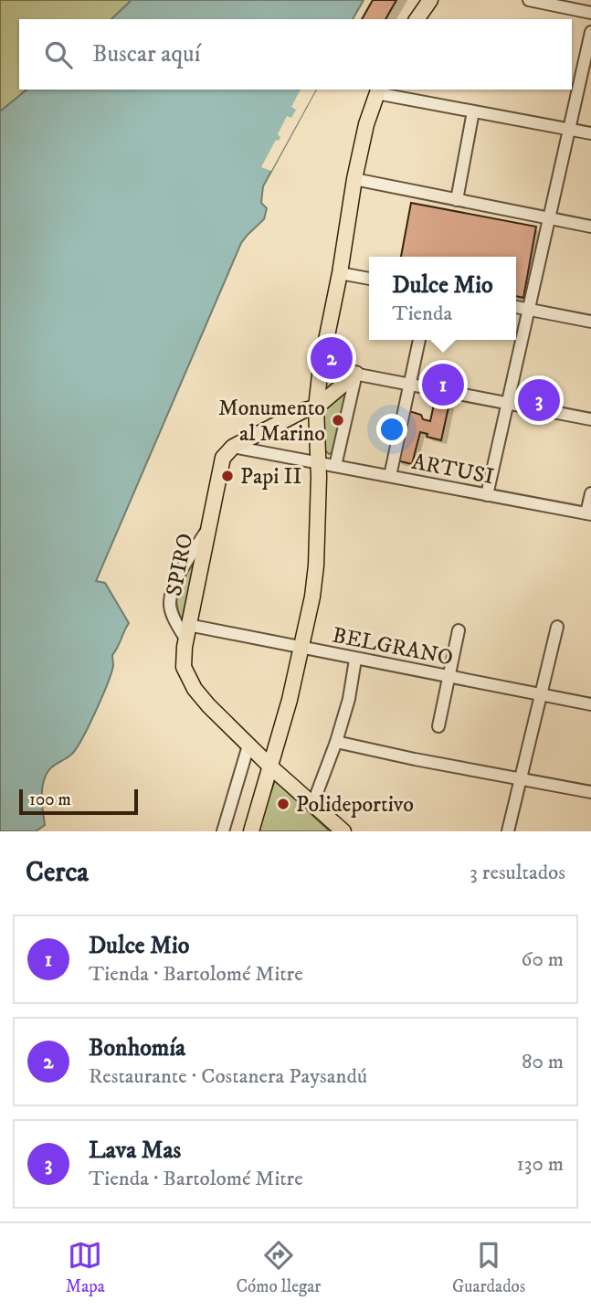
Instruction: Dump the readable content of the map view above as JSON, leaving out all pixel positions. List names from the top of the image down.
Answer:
{
  "streets": {
    "main road": ["SPIRO"],
    "street": ["ARTUSI", "BELGRANO"]
  },
  "crossings": [
    ["ARTUSI", "SPIRO"],
    ["SPIRO", "BELGRANO"]
  ],
  "places": ["Monumento al Marino", "Papi II", "Polideportivo"],
  "scale_bar": "100 m",
  "page": {
    "search": "Buscar aquí",
    "popup": ["Dulce Mio", "Tienda"],
    "pins": ["2", "1", "3"],
    "scale": "100 m",
    "heading": ["Cerca", "3 resultados"],
    "list": [
      {
        "mark": "1",
        "name": "Dulce Mio",
        "note": "Tienda · Bartolomé Mitre",
        "value": "60 m"
      },
      {
        "mark": "2",
        "name": "Bonhomía",
        "note": "Restaurante · Costanera Paysandú",
        "value": "80 m"
      },
      {
        "mark": "3",
        "name": "Lava Mas",
        "note": "Tienda · Bartolomé Mitre",
        "value": "130 m"
      }
    ],
    "nav": ["Mapa", "Cómo llegar", "Guardados"]
  }
}
